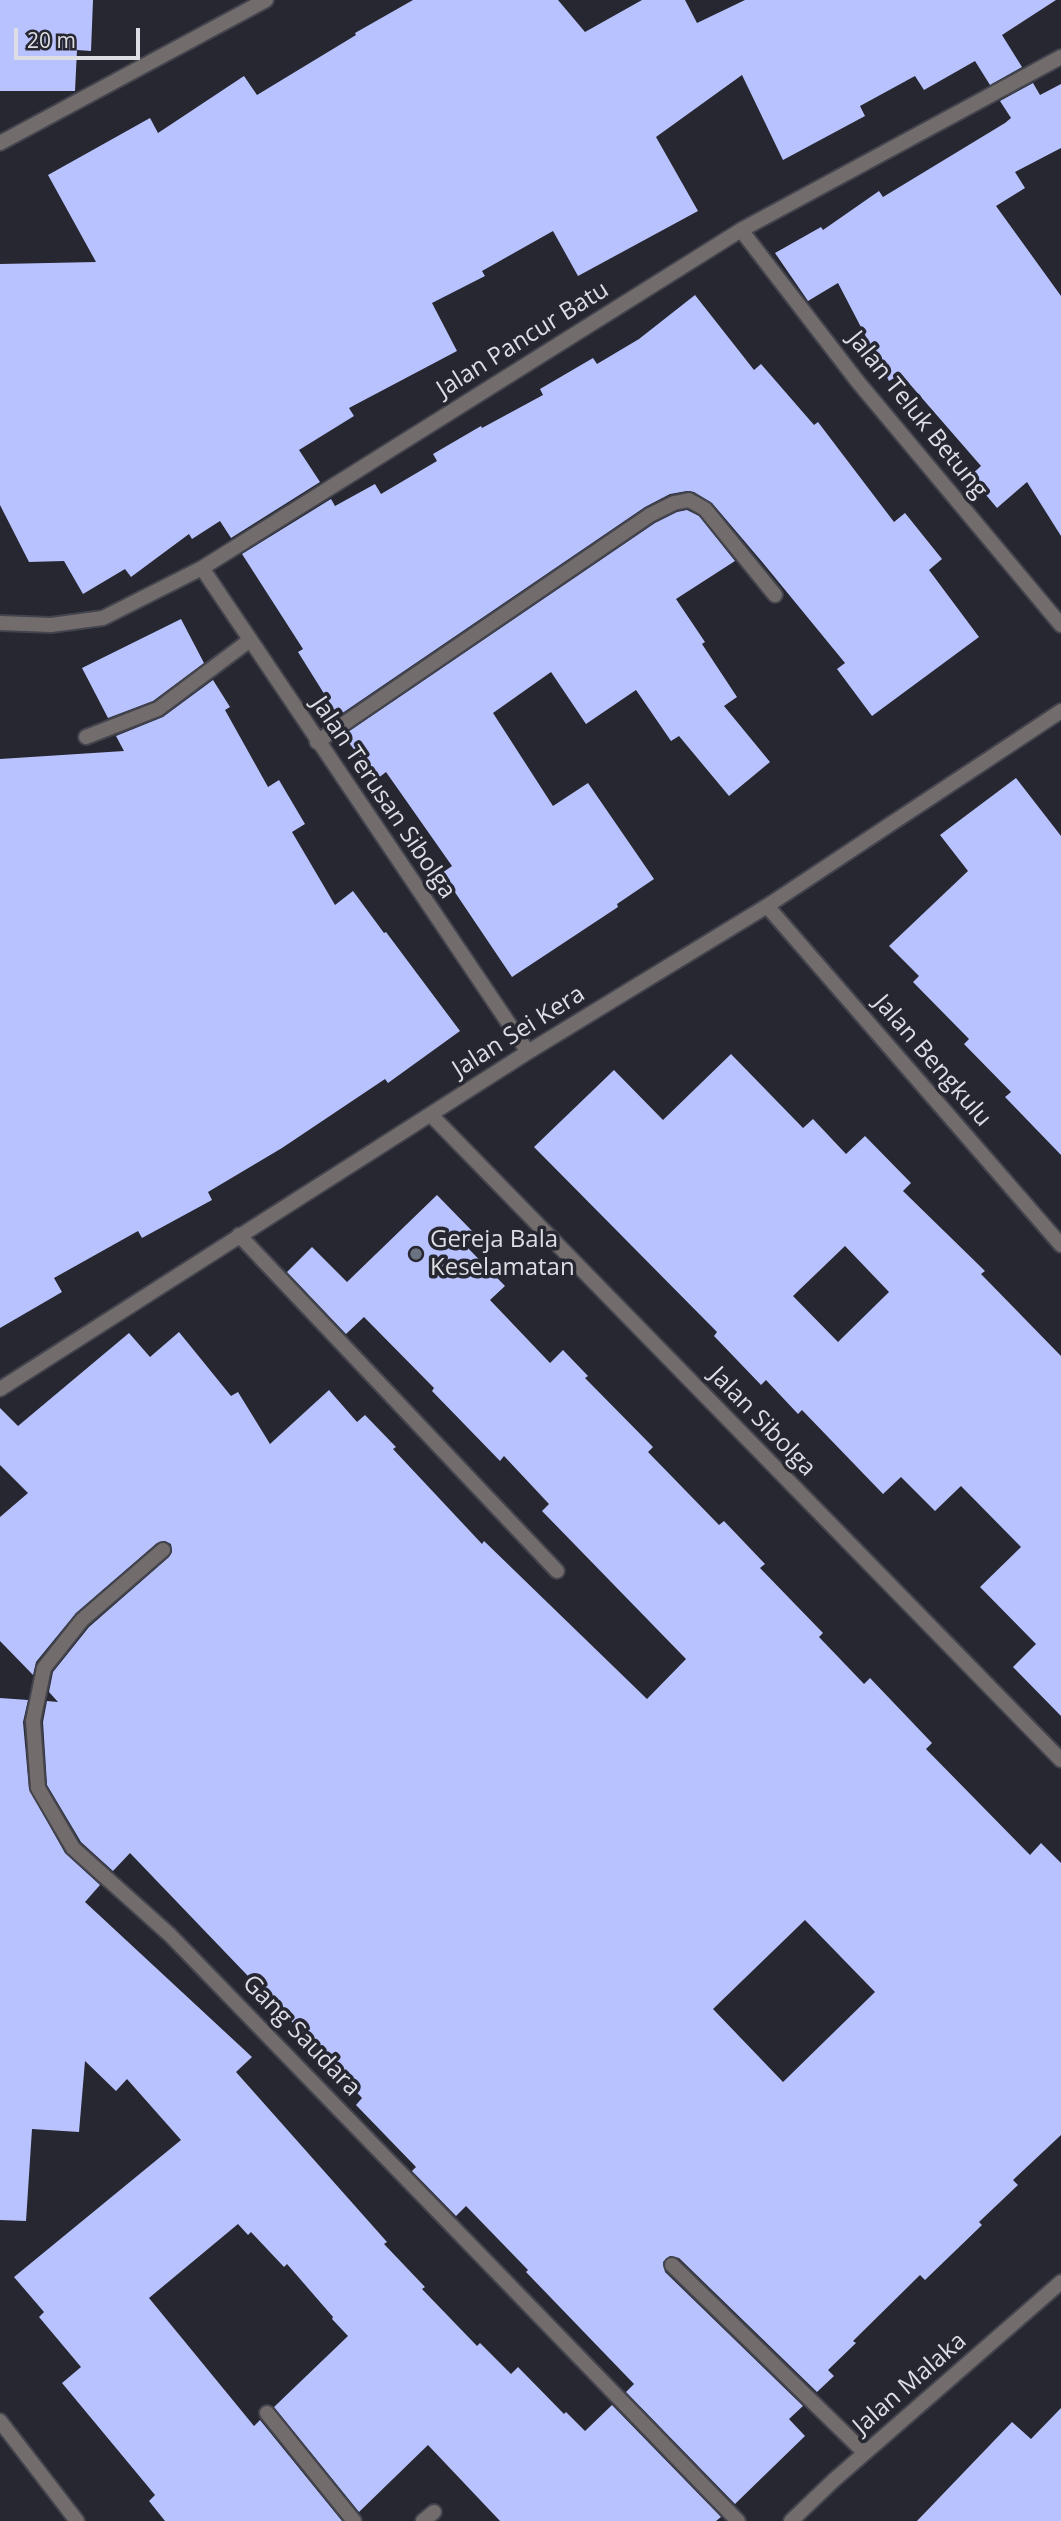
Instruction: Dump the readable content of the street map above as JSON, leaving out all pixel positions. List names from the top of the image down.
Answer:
{
  "streets": {
    "street": [
      "Jalan Pancur Batu",
      "Jalan Teluk Betung",
      "Jalan Terusan Sibolga",
      "Jalan Sei Kera",
      "Jalan Bengkulu",
      "Jalan Sibolga",
      "Gang Saudara",
      "Jalan Malaka"
    ]
  },
  "crossings": [
    ["Jalan Pancur Batu", "Jalan Teluk Betung"],
    ["Jalan Pancur Batu", "Jalan Terusan Sibolga"],
    ["Jalan Terusan Sibolga", "Jalan Sei Kera"],
    ["Jalan Sei Kera", "Jalan Bengkulu"],
    ["Jalan Sei Kera", "Jalan Sibolga"]
  ],
  "places": ["Gereja Bala Keselamatan"],
  "scale_bar": "20 m"
}
